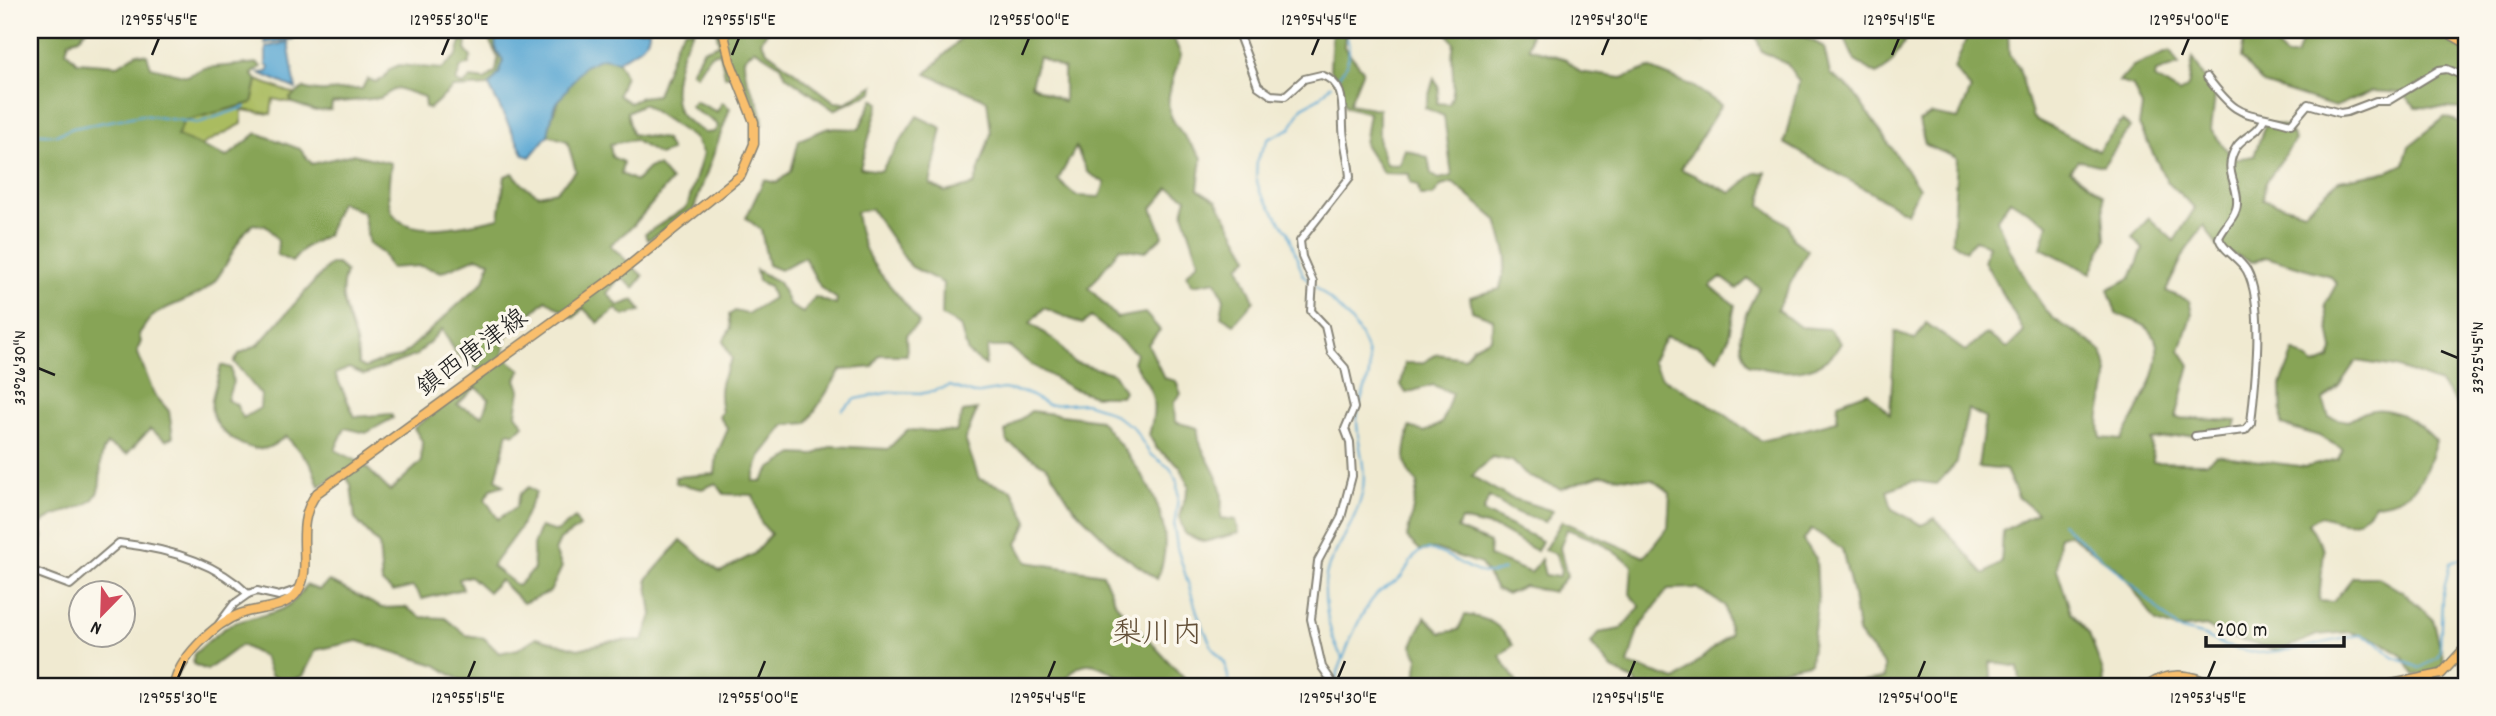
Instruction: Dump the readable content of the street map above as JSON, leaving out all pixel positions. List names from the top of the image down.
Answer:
{
  "streets": {
    "main road": ["鎮西唐津線"]
  },
  "districts": ["梨川内"],
  "scale_bar": "200 m",
  "north": "bottom left",
  "coordinates": [
    "129°55'45\"E",
    "129°55'30\"E",
    "129°55'15\"E",
    "129°55'00\"E",
    "129°54'45\"E",
    "129°54'30\"E",
    "129°54'15\"E",
    "129°54'00\"E",
    "33°25'45\"N",
    "33°26'30\"N",
    "129°53'45\"E"
  ]
}
